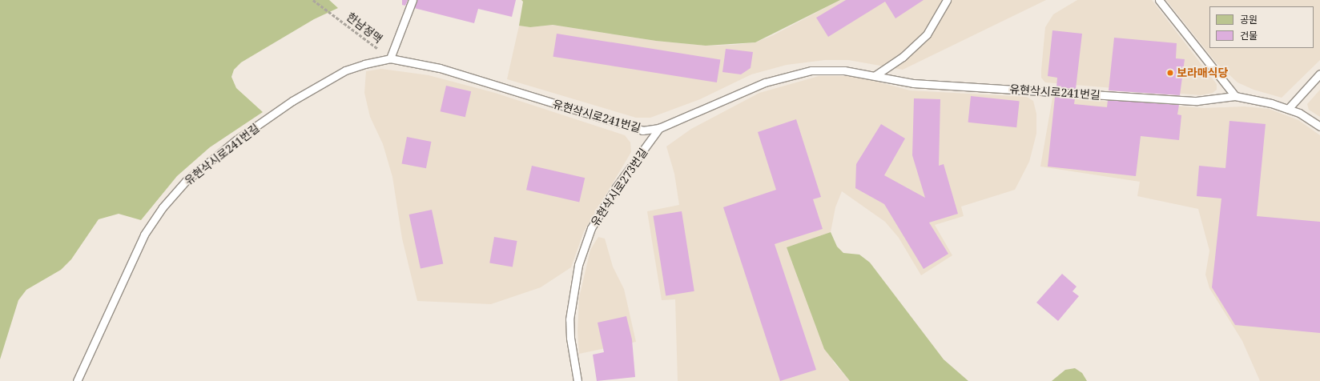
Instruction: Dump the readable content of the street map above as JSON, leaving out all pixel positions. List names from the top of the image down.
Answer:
{
  "streets": {
    "lane": ["유현삭시로241번길", "유현삭시로273번길"],
    "path": ["한남정맥"]
  },
  "crossings": [
    ["한남정맥", "유현삭시로241번길"],
    ["유현삭시로241번길", "유현삭시로273번길"]
  ],
  "places": ["보라매식당"],
  "legend": ["공원", "건물"]
}
